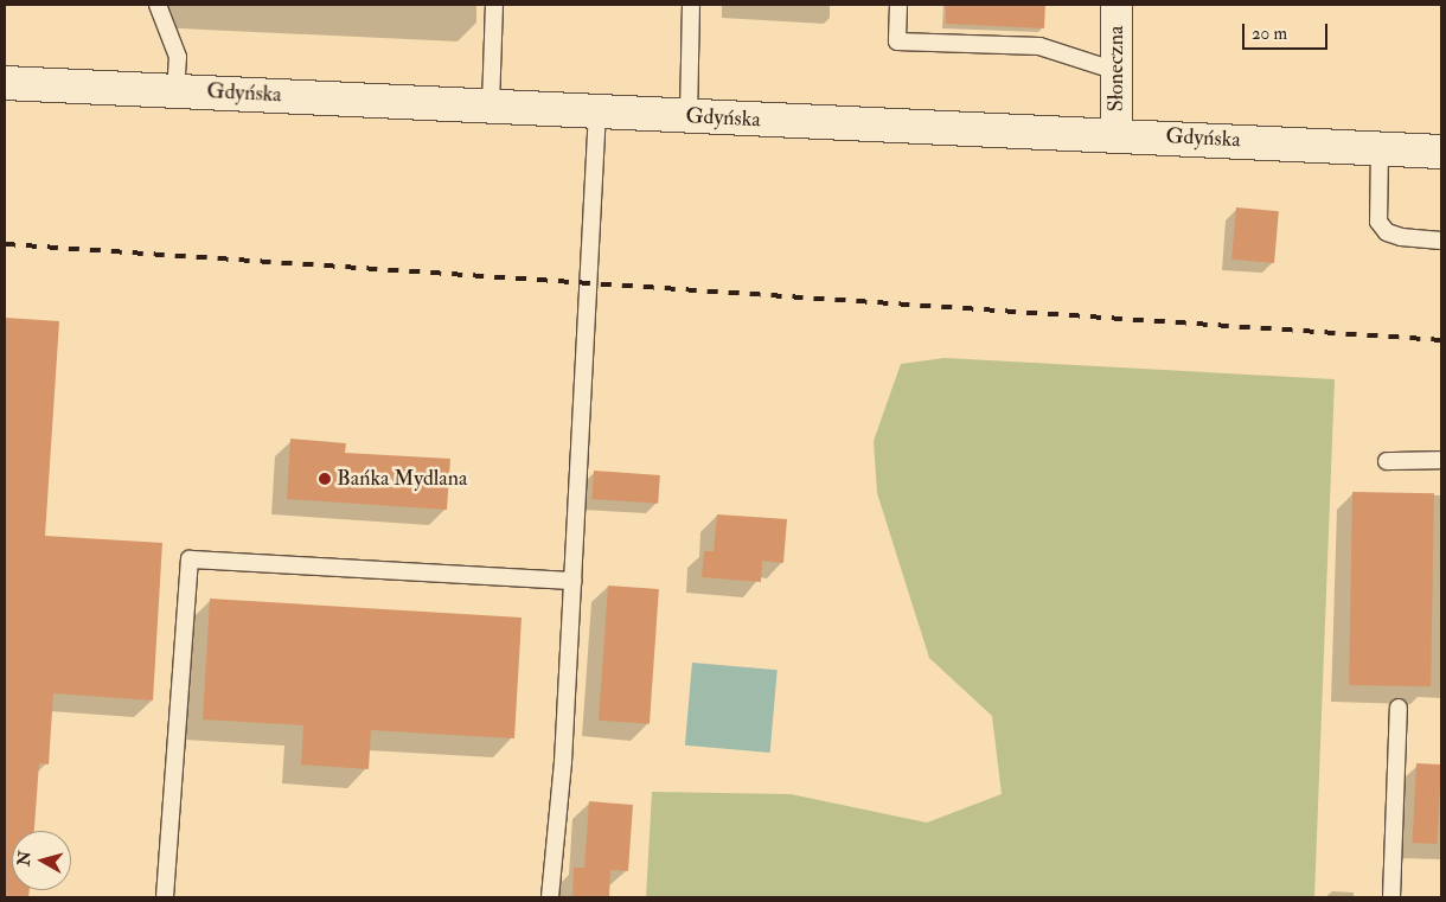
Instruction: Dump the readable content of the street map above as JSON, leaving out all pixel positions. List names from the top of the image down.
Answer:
{
  "streets": {
    "main road": ["Gdyńska"],
    "street": ["Słoneczna"]
  },
  "crossings": [
    ["Słoneczna", "Gdyńska"]
  ],
  "places": ["Bańka Mydlana"],
  "scale_bar": "20 m",
  "north": "left"
}
